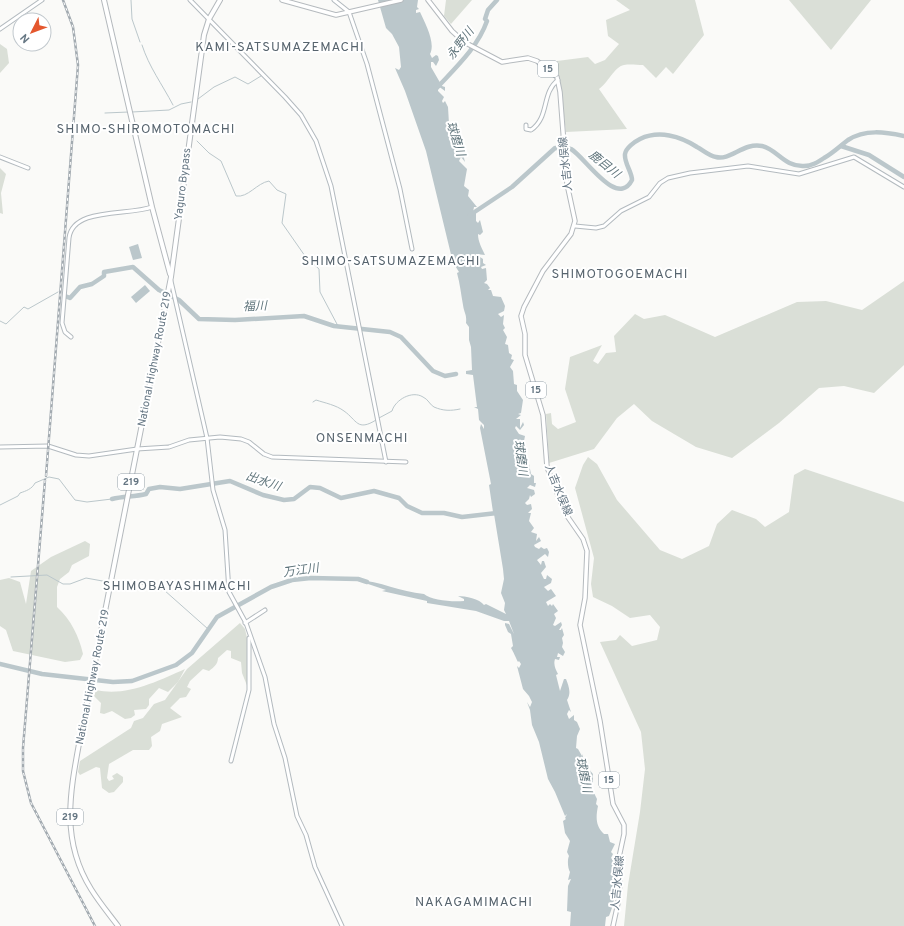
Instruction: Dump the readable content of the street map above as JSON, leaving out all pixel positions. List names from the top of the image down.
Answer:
{
  "streets": {
    "highway": ["Yaguro Bypass", "National Highway Route 219", "219"],
    "main road": ["15", "人吉水俣線"]
  },
  "crossings": [
    ["15", "人吉水俣線"],
    ["Yaguro Bypass", "National Highway Route 219"]
  ],
  "districts": [
    "KAMI-SATSUMAZEMACHI",
    "SHIMO-SHIROMOTOMACHI",
    "SHIMO-SATSUMAZEMACHI",
    "SHIMOTOGOEMACHI",
    "ONSENMACHI",
    "SHIMOBAYASHIMACHI",
    "NAKAGAMIMACHI"
  ],
  "water": [
    "永野川",
    "球磨川",
    "鹿目川",
    "福川",
    "出水川",
    "万江川"
  ],
  "north": "bottom left"
}
